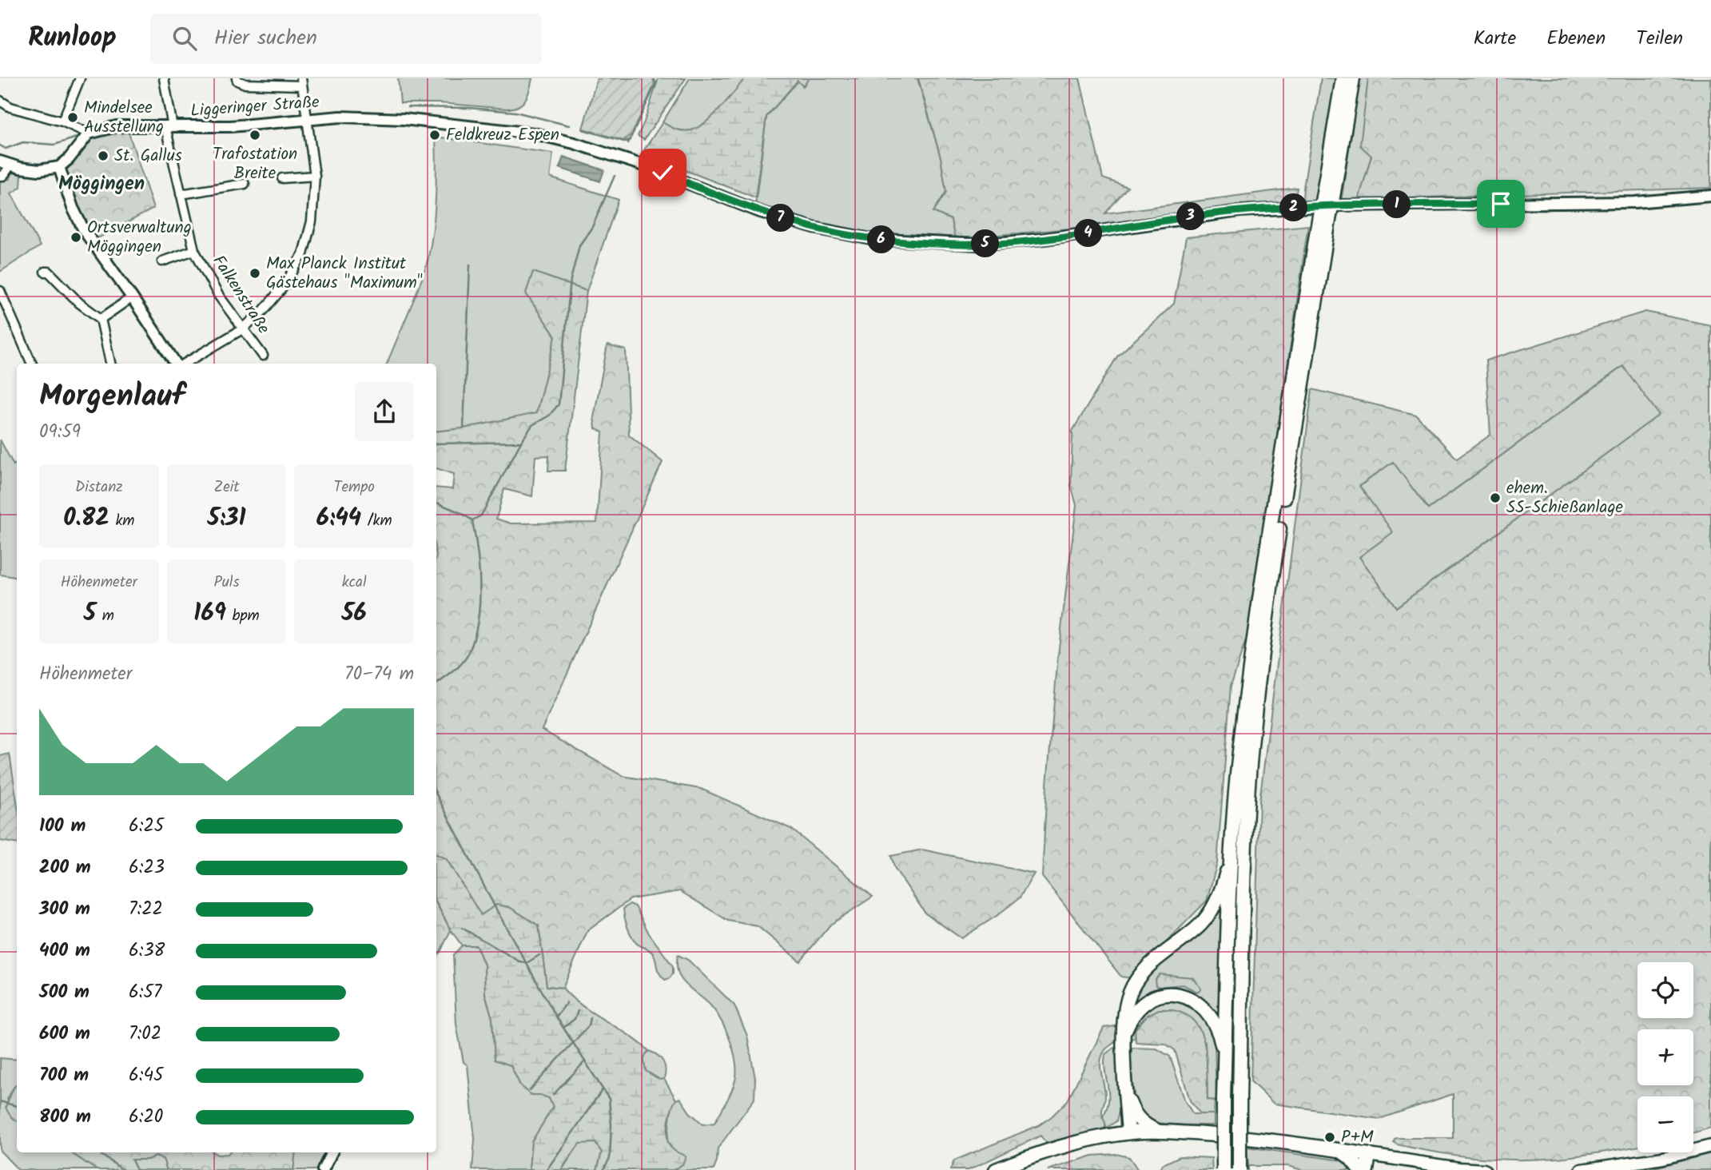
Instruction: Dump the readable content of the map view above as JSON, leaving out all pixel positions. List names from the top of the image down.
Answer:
{
  "streets": {
    "street": ["Liggeringer Straße", "Falkenstraße"]
  },
  "crossings": [
    ["Liggeringer Straße", "Falkenstraße"]
  ],
  "districts": ["Möggingen"],
  "places": [
    "Mindelsee Ausstellung",
    "Trafostation Breite",
    "Feldkreuz Espen",
    "St. Gallus",
    "Ortsverwaltung Möggingen",
    "Max Planck Institut Gästehaus \"Maximum\"",
    "ehem. SS-Schießanlage",
    "P+M"
  ],
  "page": {
    "header": "Runloop",
    "search": "Hier suchen",
    "nav": ["Karte", "Ebenen", "Teilen"],
    "pins": [
      "1",
      "2",
      "3",
      "7",
      "4",
      "6",
      "5"
    ],
    "heading": ["Morgenlauf", "09:59"],
    "stats": [
      ["Distanz", "0.82 km"],
      ["Zeit", "5:31"],
      ["Tempo", "6:44 /km"],
      ["Höhenmeter", "5 m"],
      ["Puls", "169 bpm"],
      ["kcal", "56"]
    ],
    "chart": ["Höhenmeter", "70–74 m"],
    "list": [
      {
        "name": "100 m",
        "note": "6:25"
      },
      {
        "name": "200 m",
        "note": "6:23"
      },
      {
        "name": "300 m",
        "note": "7:22"
      },
      {
        "name": "400 m",
        "note": "6:38"
      },
      {
        "name": "500 m",
        "note": "6:57"
      },
      {
        "name": "600 m",
        "note": "7:02"
      },
      {
        "name": "700 m",
        "note": "6:45"
      },
      {
        "name": "800 m",
        "note": "6:20"
      }
    ],
    "map_buttons": ["+", "−"]
  }
}
